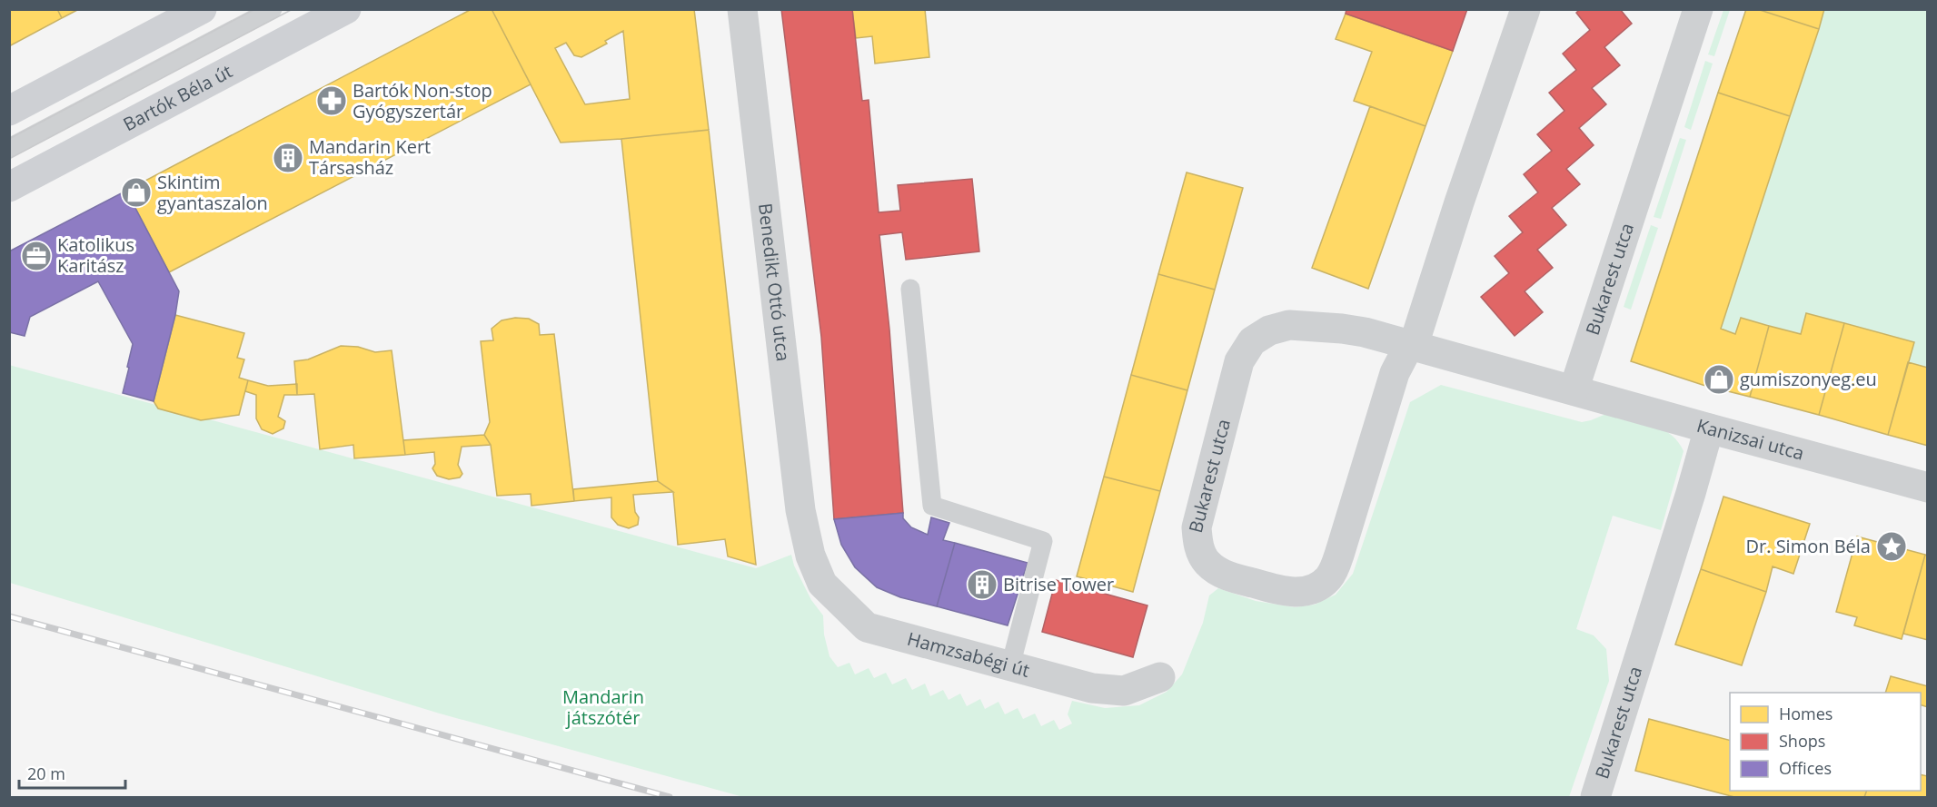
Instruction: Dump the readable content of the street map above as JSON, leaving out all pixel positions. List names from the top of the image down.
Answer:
{
  "streets": {
    "main road": ["Bartók Béla út"],
    "street": [
      "Bukarest utca",
      "Benedikt Ottó utca",
      "Kanizsai utca",
      "Hamzsabégi út"
    ]
  },
  "crossings": [
    ["Bukarest utca", "Kanizsai utca"],
    ["Benedikt Ottó utca", "Hamzsabégi út"]
  ],
  "parks": ["Mandarin játszótér"],
  "places": {
    "pharmacy": ["Bartók Non-stop Gyógyszertár"],
    "building": ["Mandarin Kert Társasház", "Bitrise Tower"],
    "shop": ["Skintim gyantaszalon", "gumiszonyeg.eu"],
    "office": ["Katolikus Karitász"],
    "place": ["Dr. Simon Béla"]
  },
  "legend": ["Homes", "Shops", "Offices"],
  "scale_bar": "20 m"
}
